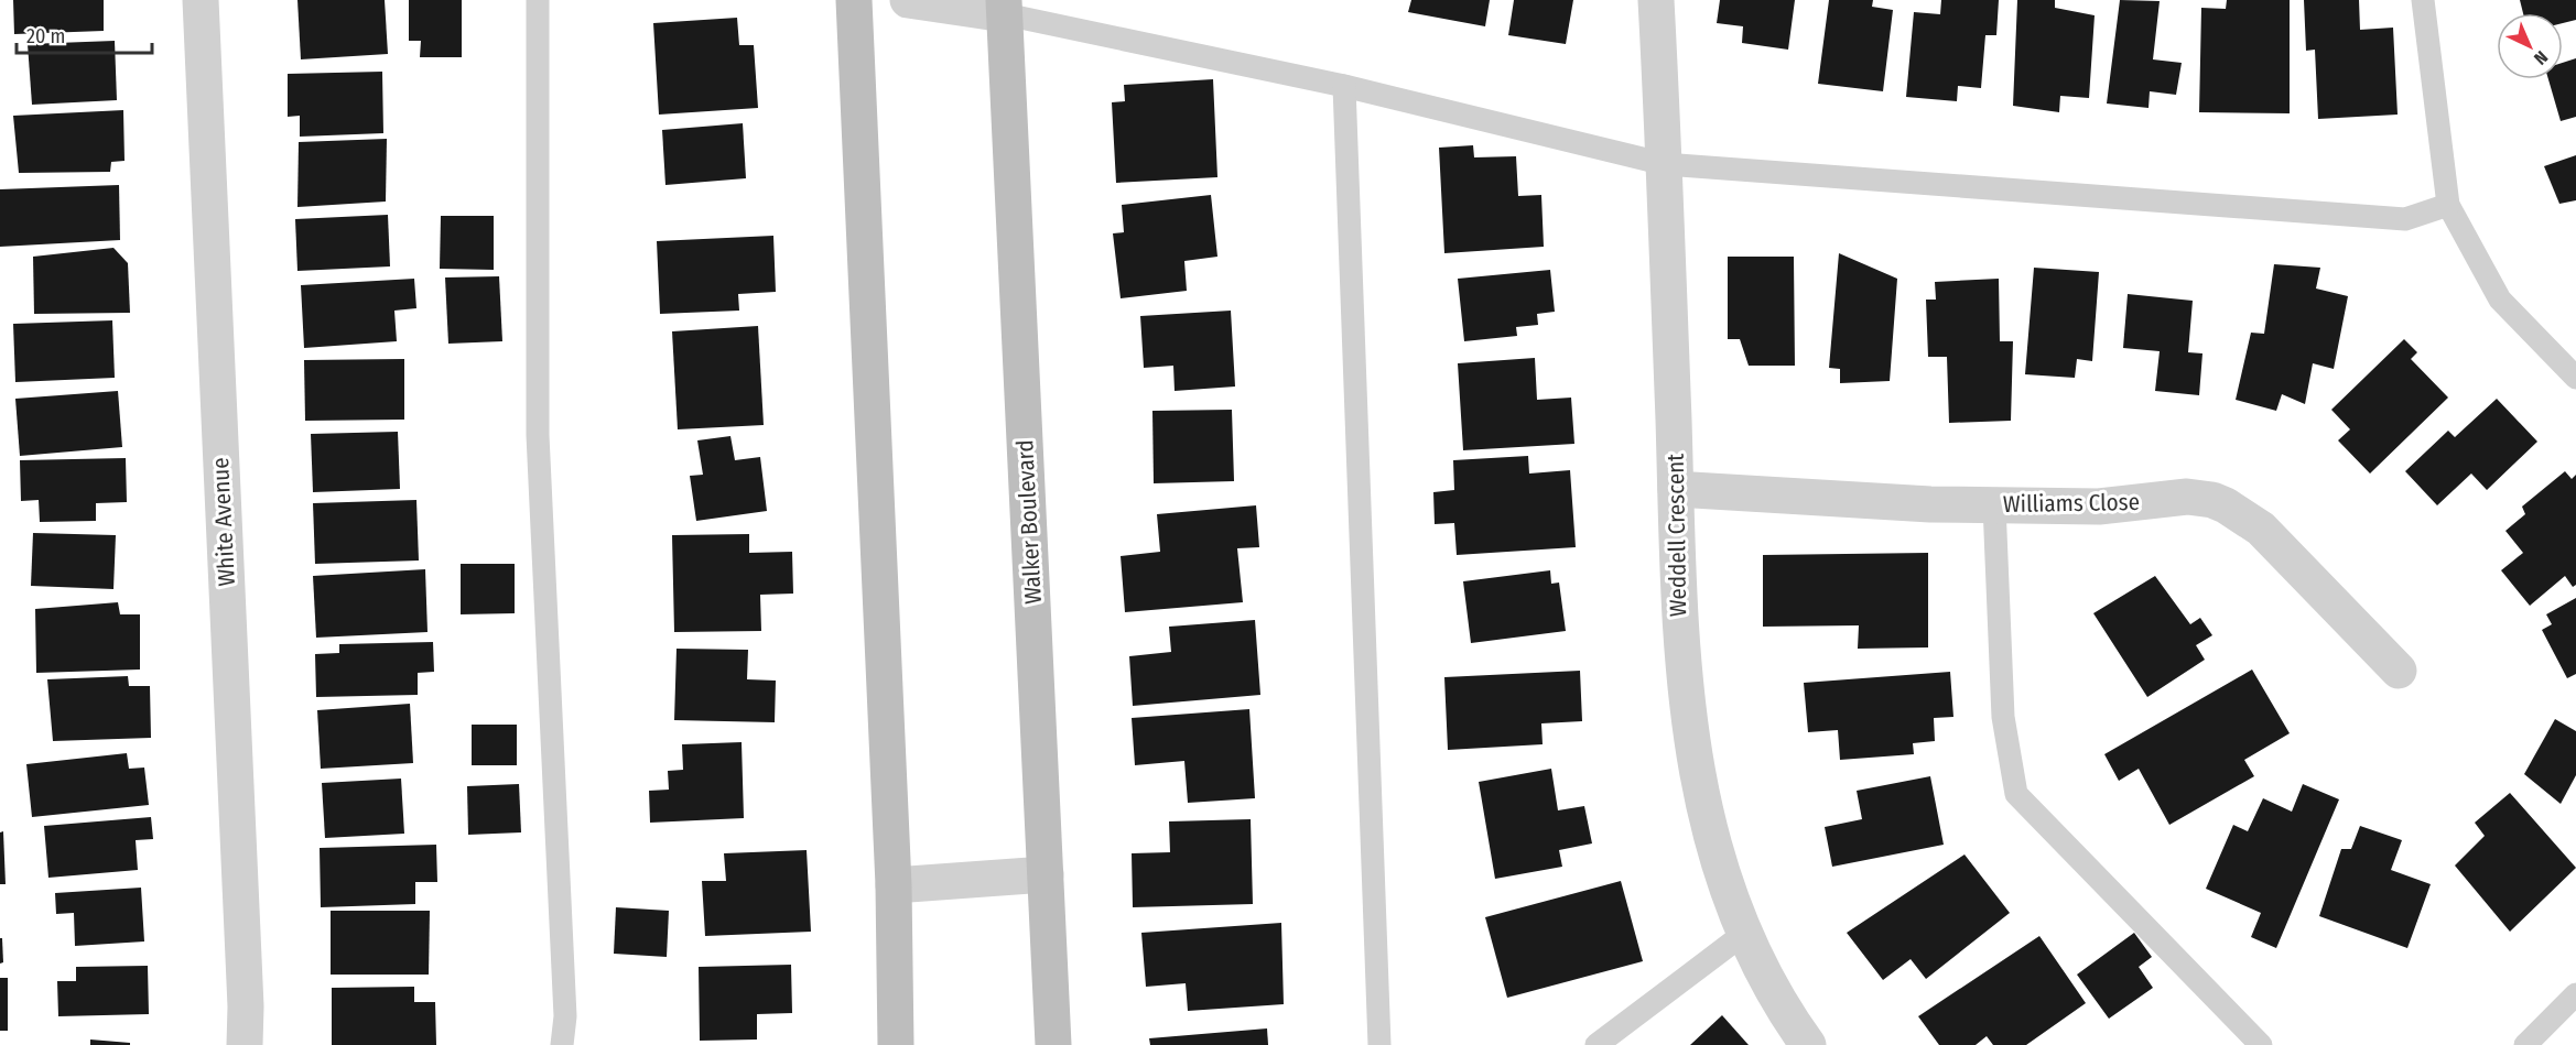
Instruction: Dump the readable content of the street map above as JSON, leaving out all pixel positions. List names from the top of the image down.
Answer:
{
  "streets": {
    "street": [
      "Williams Close",
      "White Avenue",
      "Walker Boulevard",
      "Weddell Crescent"
    ]
  },
  "crossings": [
    ["Williams Close", "Weddell Crescent"]
  ],
  "scale_bar": "20 m",
  "north": "bottom right"
}
